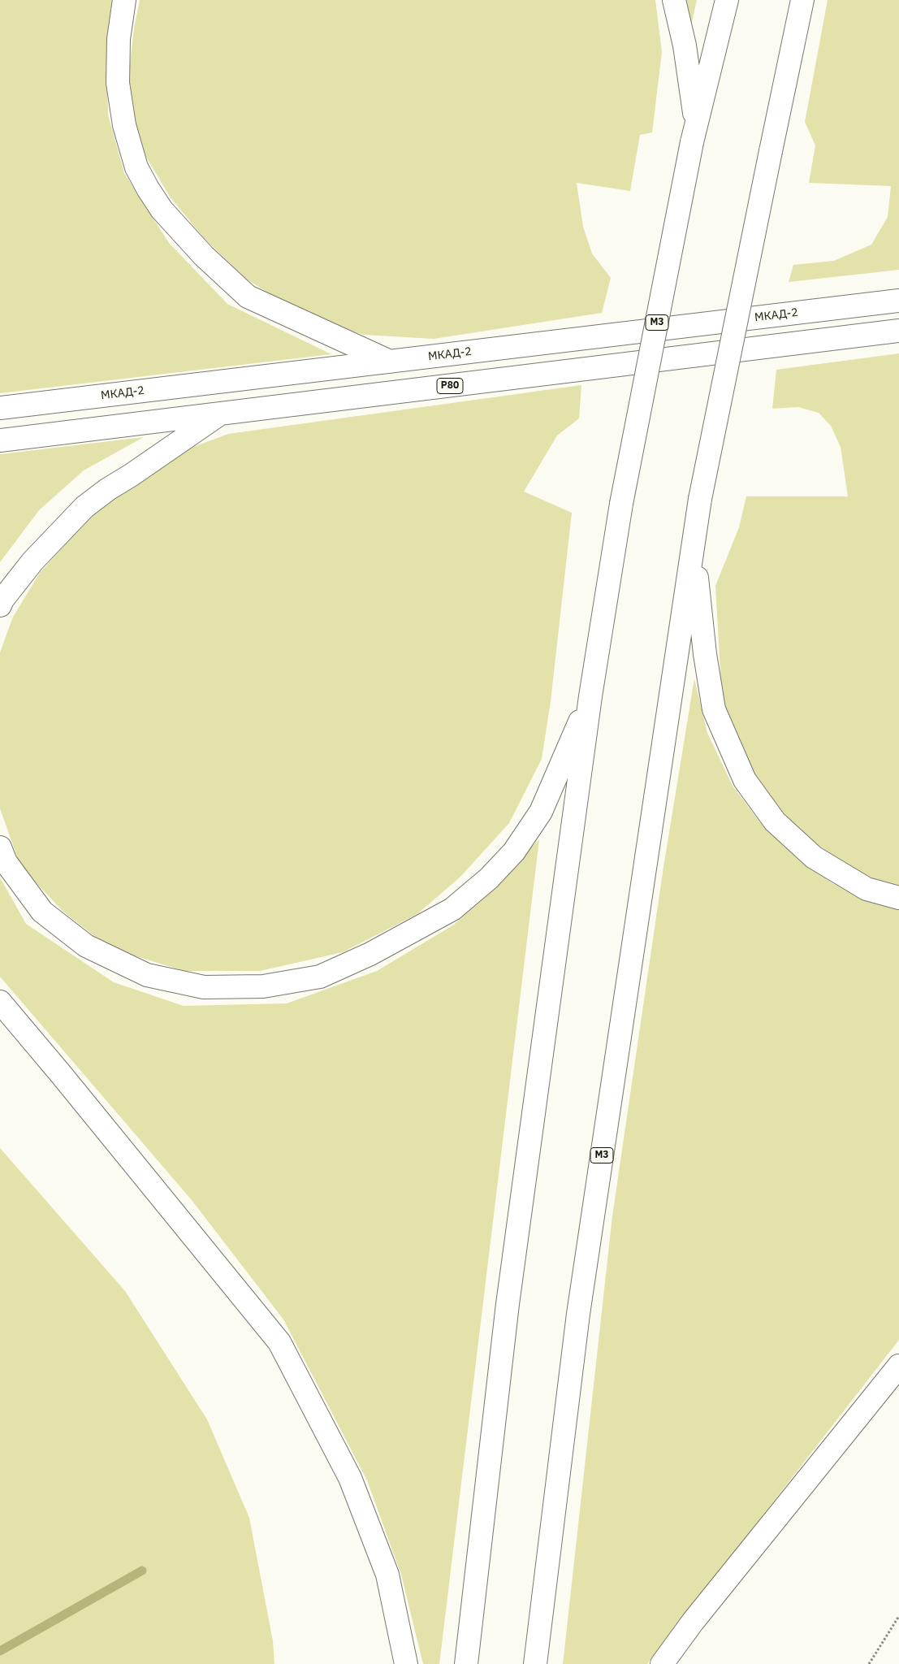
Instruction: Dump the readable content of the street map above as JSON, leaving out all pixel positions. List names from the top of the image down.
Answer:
{
  "streets": {
    "highway": ["МКАД-2", "М3", "Р80"]
  }
}
